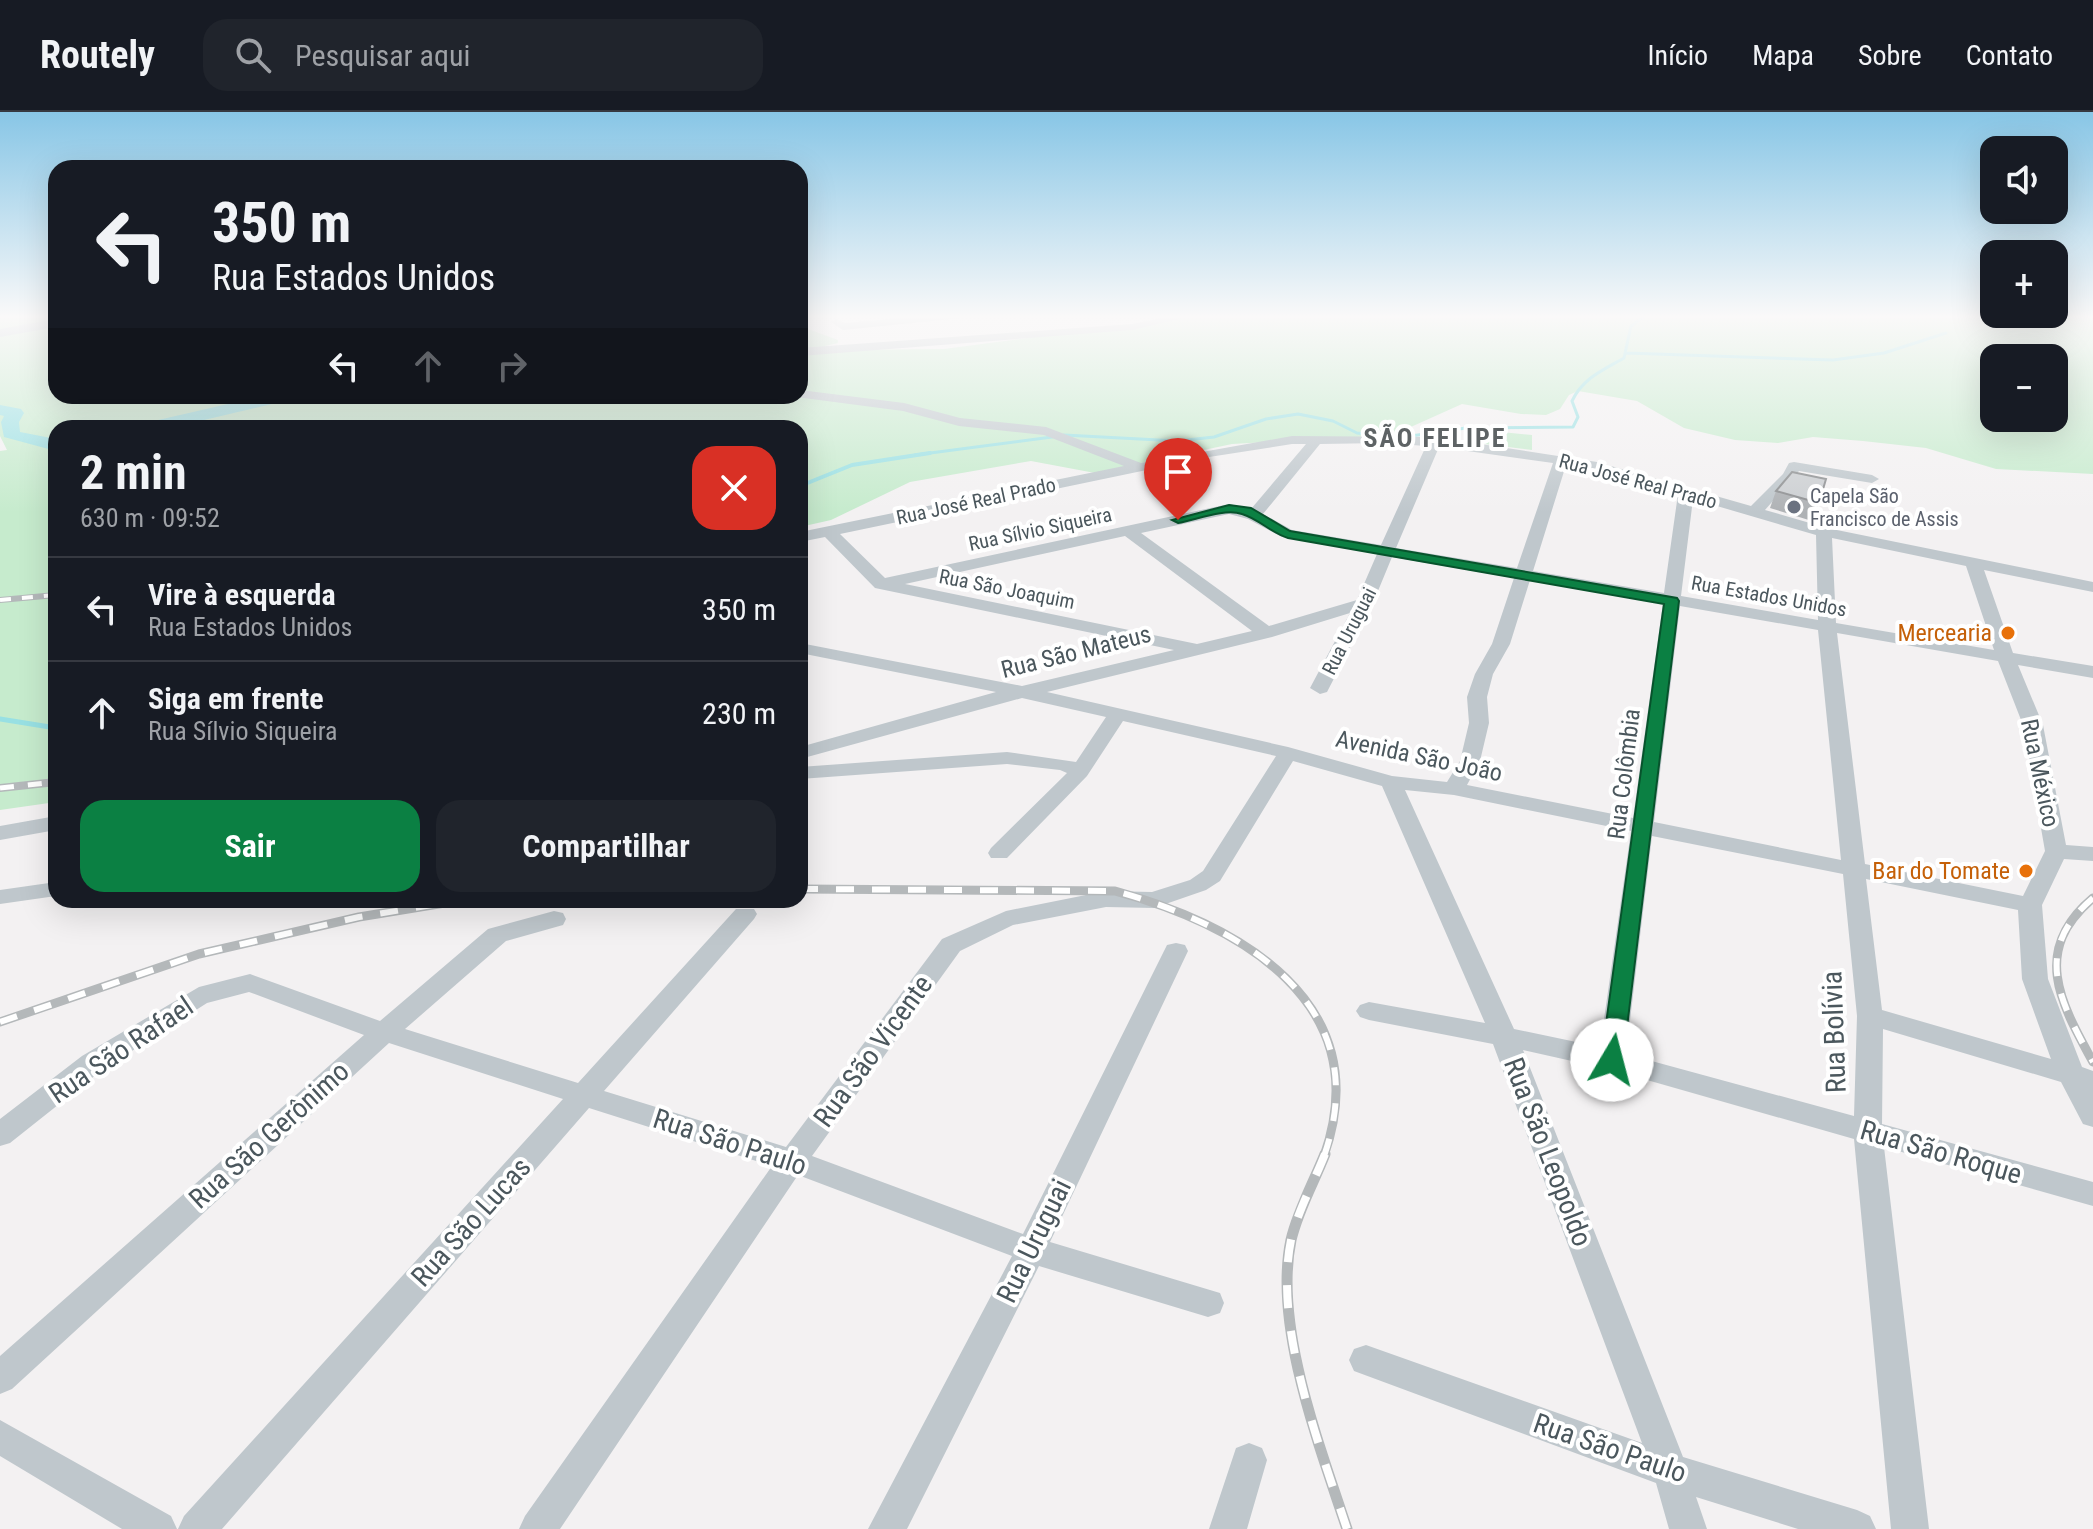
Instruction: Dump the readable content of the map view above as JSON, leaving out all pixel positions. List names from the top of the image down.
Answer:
{
  "streets": {
    "street": [
      "Rua José Real Prado",
      "Rua Sílvio Siqueira",
      "Rua São Joaquim",
      "Rua Estados Unidos",
      "Rua Uruguai",
      "Rua São Mateus",
      "Avenida São João",
      "Rua México",
      "Rua Colômbia",
      "Rua Bolívia",
      "Rua São Rafael",
      "Rua São Vicente",
      "Rua São Gerônimo",
      "Rua São Paulo",
      "Rua São Leopoldo",
      "Rua São Roque",
      "Rua São Lucas"
    ]
  },
  "crossings": [
    ["Rua José Real Prado", "Rua Uruguai"],
    ["Rua José Real Prado", "Rua México"],
    ["Rua José Real Prado", "Rua Colômbia"],
    ["Rua José Real Prado", "Rua Bolívia"],
    ["Rua Sílvio Siqueira", "Rua São Joaquim"],
    ["Rua Sílvio Siqueira", "Rua Estados Unidos"],
    ["Rua São Joaquim", "Rua São Mateus"],
    ["Rua Estados Unidos", "Rua Uruguai"],
    ["Rua Estados Unidos", "Rua México"],
    ["Rua Estados Unidos", "Rua Colômbia"],
    ["Rua Estados Unidos", "Rua Bolívia"],
    ["Rua Uruguai", "Rua São Mateus"],
    ["Rua Uruguai", "Rua São Paulo"],
    ["Rua São Mateus", "Avenida São João"],
    ["Avenida São João", "Rua México"],
    ["Avenida São João", "Rua Colômbia"],
    ["Avenida São João", "Rua Bolívia"],
    ["Avenida São João", "Rua São Vicente"],
    ["Avenida São João", "Rua São Leopoldo"],
    ["Rua Colômbia", "Rua São Roque"],
    ["Rua Bolívia", "Rua São Roque"],
    ["Rua São Rafael", "Rua São Paulo"],
    ["Rua São Vicente", "Rua São Paulo"],
    ["Rua São Gerônimo", "Rua São Paulo"],
    ["Rua São Paulo", "Rua São Leopoldo"],
    ["Rua São Paulo", "Rua São Lucas"],
    ["Rua São Leopoldo", "Rua São Roque"]
  ],
  "districts": ["SÃO FELIPE"],
  "places": ["Capela São Francisco de Assis", "Mercearia", "Bar do Tomate"],
  "page": {
    "header": "Routely",
    "search": "Pesquisar aqui",
    "nav": [
      "Início",
      "Mapa",
      "Sobre",
      "Contato"
    ],
    "map_buttons": ["+", "−"],
    "turn": ["350 m", "Rua Estados Unidos"],
    "heading": ["2 min", "630 m · 09:52"],
    "list": [
      {
        "name": "Vire à esquerda",
        "note": "Rua Estados Unidos",
        "value": "350 m"
      },
      {
        "name": "Siga em frente",
        "note": "Rua Sílvio Siqueira",
        "value": "230 m"
      }
    ],
    "buttons": ["Sair", "Compartilhar"]
  }
}
